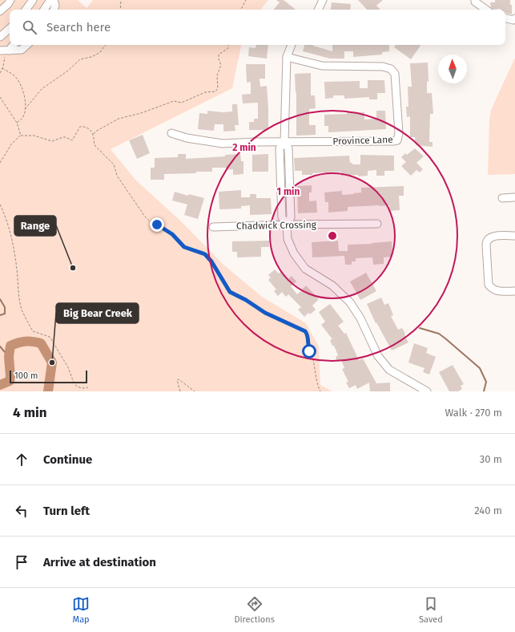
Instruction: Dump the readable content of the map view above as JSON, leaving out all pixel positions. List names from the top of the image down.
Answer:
{
  "streets": {
    "street": ["Province Lane", "Chadwick Crossing"]
  },
  "places": ["Range", "Big Bear Creek"],
  "scale_bar": "100 m",
  "north": "top",
  "page": {
    "search": "Search here",
    "scale": "100 m",
    "heading": ["4 min", "Walk · 270 m"],
    "list": [
      ["Continue", "30 m"],
      ["Turn left", "240 m"],
      "Arrive at destination"
    ],
    "nav": ["Map", "Directions", "Saved"]
  },
  "rings": ["2 min", "1 min"]
}
